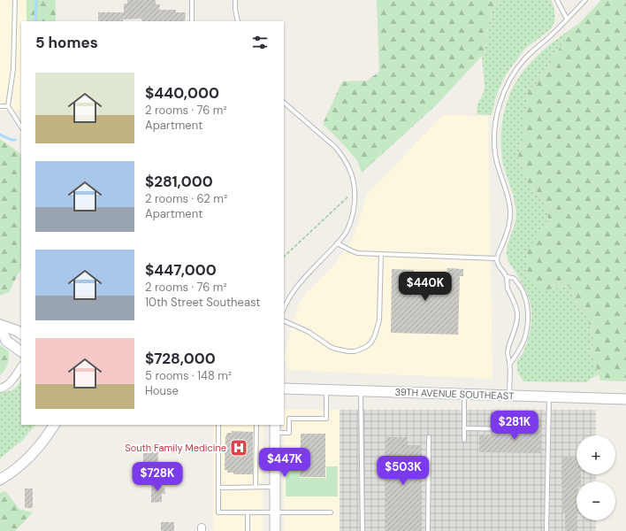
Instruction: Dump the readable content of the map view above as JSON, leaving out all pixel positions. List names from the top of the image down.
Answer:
{
  "streets": {
    "main road": ["39TH AVENUE SOUTHEAST"]
  },
  "places": {
    "hospital": ["South Family Medicine"]
  },
  "page": {
    "heading": "5 homes",
    "list": [
      {
        "name": "$440,000",
        "note": "2 rooms · 76 m² · Apartment"
      },
      {
        "name": "$281,000",
        "note": "2 rooms · 62 m² · Apartment"
      },
      {
        "name": "$447,000",
        "note": "2 rooms · 76 m² · 10th Street Southeast"
      },
      {
        "name": "$728,000",
        "note": "5 rooms · 148 m² · House"
      }
    ],
    "price": [
      "$440K",
      "$281K",
      "$447K",
      "$503K",
      "$728K"
    ],
    "map_buttons": ["+", "−"]
  }
}
